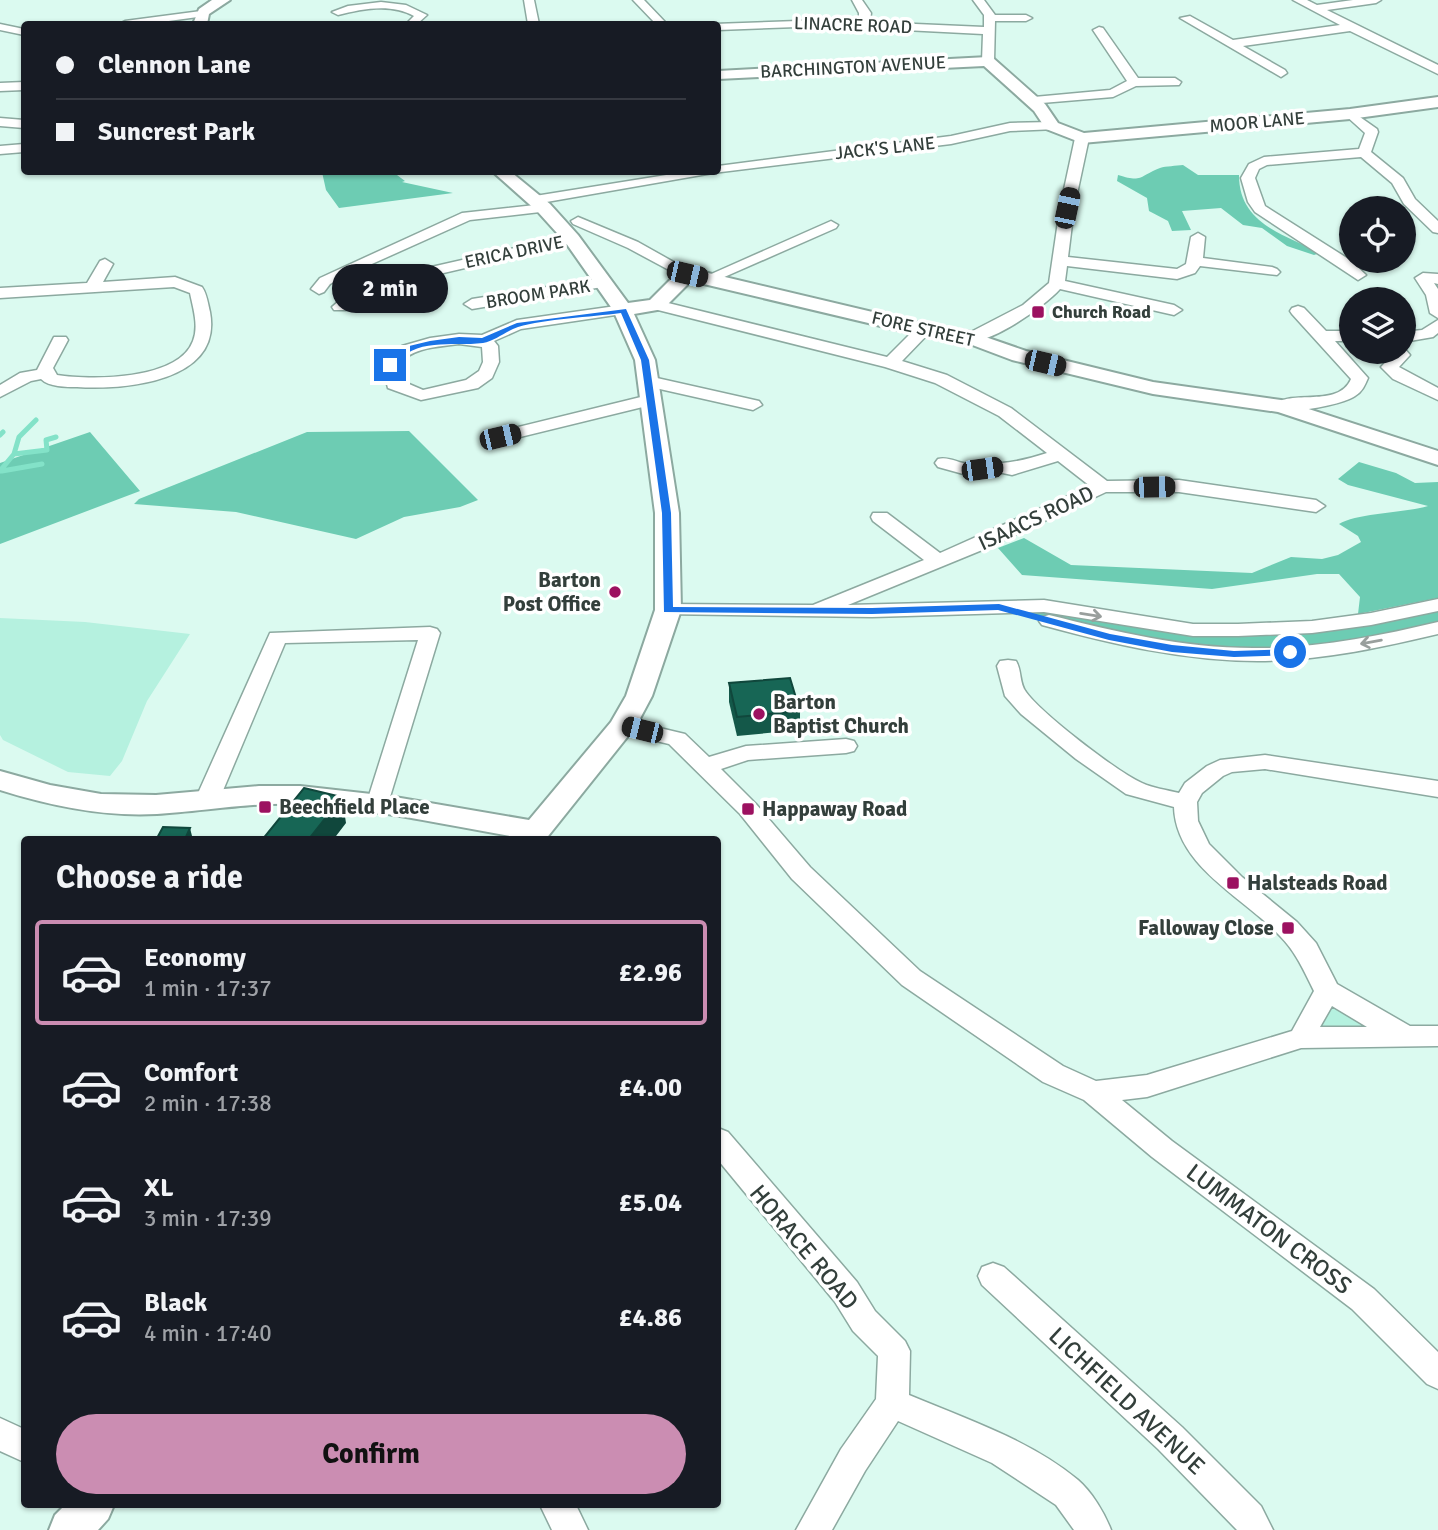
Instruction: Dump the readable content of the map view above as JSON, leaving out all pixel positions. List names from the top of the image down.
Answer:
{
  "streets": {
    "street": [
      "LINACRE ROAD",
      "BARCHINGTON AVENUE",
      "MOOR LANE",
      "JACK'S LANE",
      "ERICA DRIVE",
      "BROOM PARK",
      "FORE STREET",
      "ISAACS ROAD",
      "LUMMATON CROSS",
      "HORACE ROAD",
      "LICHFIELD AVENUE"
    ]
  },
  "crossings": [
    ["ERICA DRIVE", "FORE STREET"]
  ],
  "places": {
    "transit": [
      "Church Road",
      "Beechfield Place",
      "Happaway Road",
      "Halsteads Road",
      "Falloway Close"
    ],
    "other": ["Barton Post Office", "Barton Baptist Church"]
  },
  "page": {
    "banner": ["Clennon Lane", "Suncrest Park"],
    "bubble": "2 min",
    "heading": "Choose a ride",
    "list": [
      {
        "name": "Economy",
        "note": "1 min · 17:37",
        "value": "£2.96"
      },
      {
        "name": "Comfort",
        "note": "2 min · 17:38",
        "value": "£4.00"
      },
      {
        "name": "XL",
        "note": "3 min · 17:39",
        "value": "£5.04"
      },
      {
        "name": "Black",
        "note": "4 min · 17:40",
        "value": "£4.86"
      }
    ],
    "buttons": "Confirm"
  }
}
